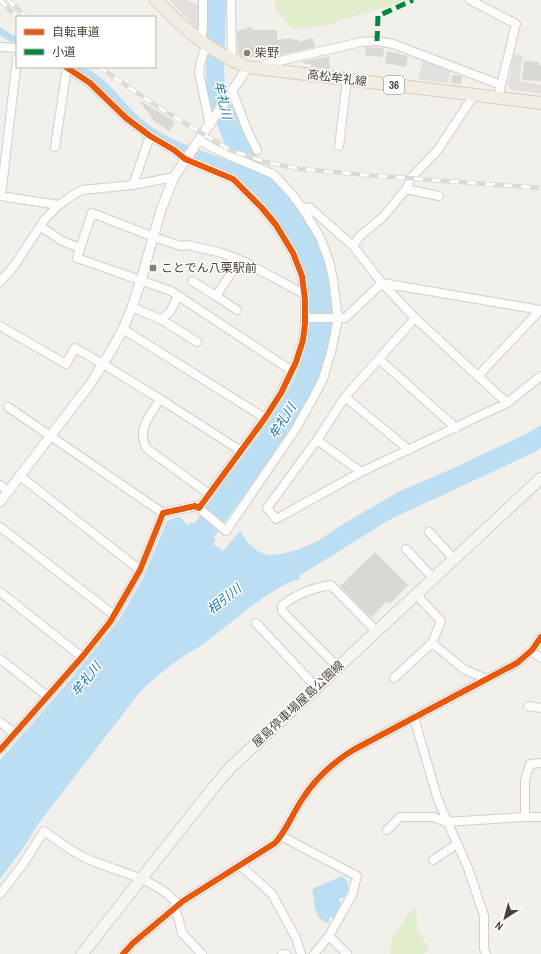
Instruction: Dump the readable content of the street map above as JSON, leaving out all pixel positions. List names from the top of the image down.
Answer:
{
  "streets": {
    "main road": ["高松牟礼線", "36", "屋島停車場屋島公園線"]
  },
  "water": ["牟礼川", "相引川"],
  "places": {
    "other": ["柴野"],
    "transit": ["ことでん八栗駅前"]
  },
  "legend": ["自転車道", "小道"],
  "north": "bottom left"
}
